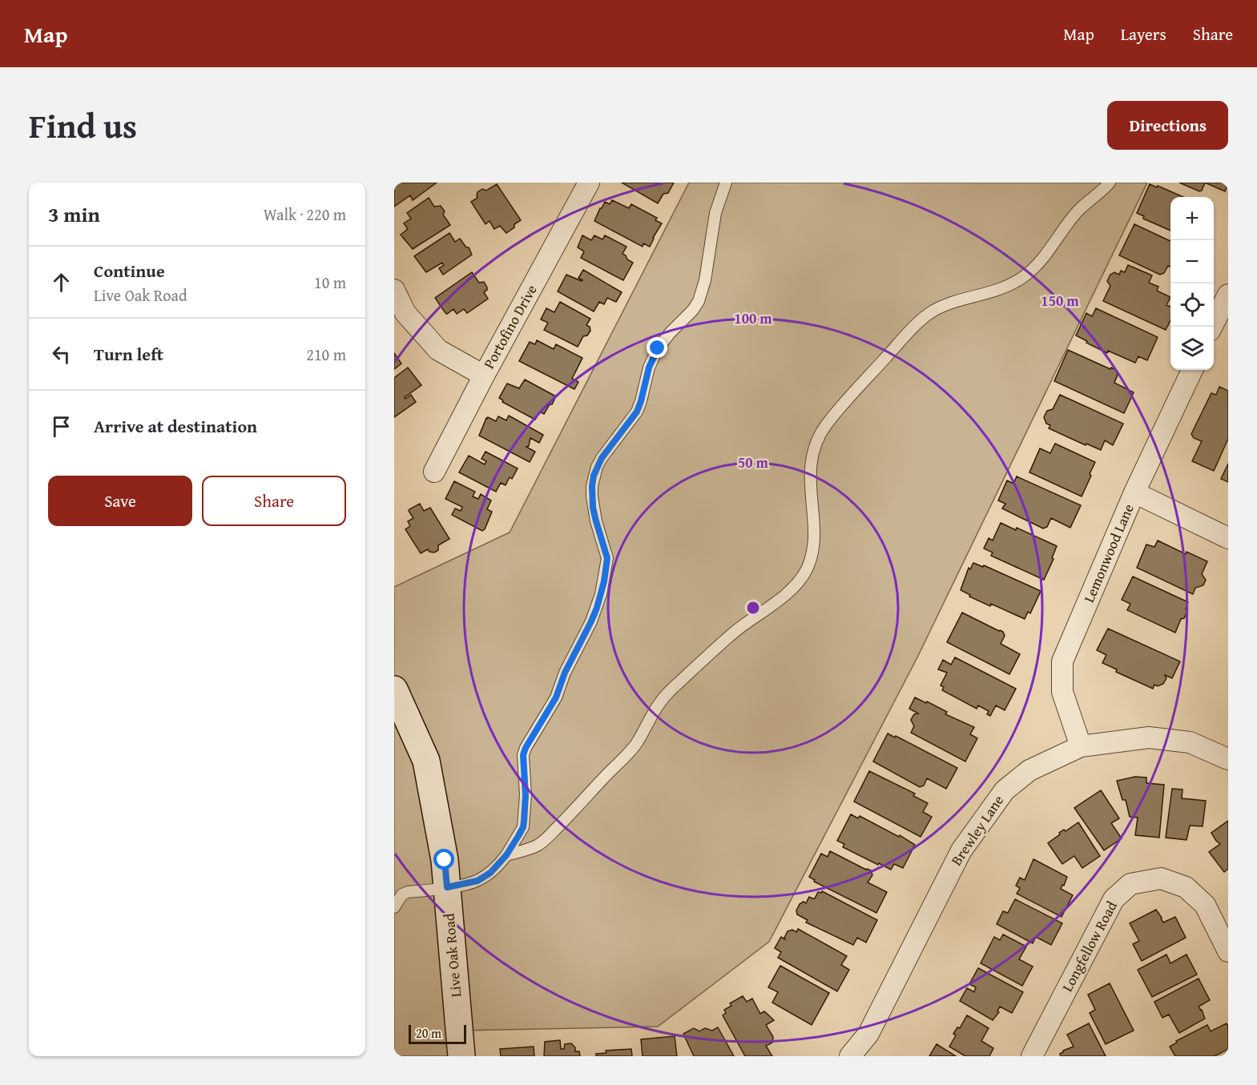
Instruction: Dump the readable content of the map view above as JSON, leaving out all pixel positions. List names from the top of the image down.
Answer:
{
  "streets": {
    "street": [
      "Portofino Drive",
      "Lemonwood Lane",
      "Brewley Lane",
      "Longfellow Road",
      "Live Oak Road"
    ]
  },
  "crossings": [
    ["Lemonwood Lane", "Brewley Lane"]
  ],
  "scale_bar": "20 m",
  "page": {
    "header": "Map",
    "nav": ["Map", "Layers", "Share"],
    "title": "Find us",
    "buttons": [
      "Directions",
      ["Save", "Share"]
    ],
    "heading": ["3 min", "Walk · 220 m"],
    "map_buttons": ["+", "−"],
    "list": [
      ["Continue", "Live Oak Road", "10 m"],
      ["Turn left", "210 m"],
      "Arrive at destination"
    ],
    "scale": "20 m"
  },
  "rings": ["150 m", "100 m", "50 m"]
}
